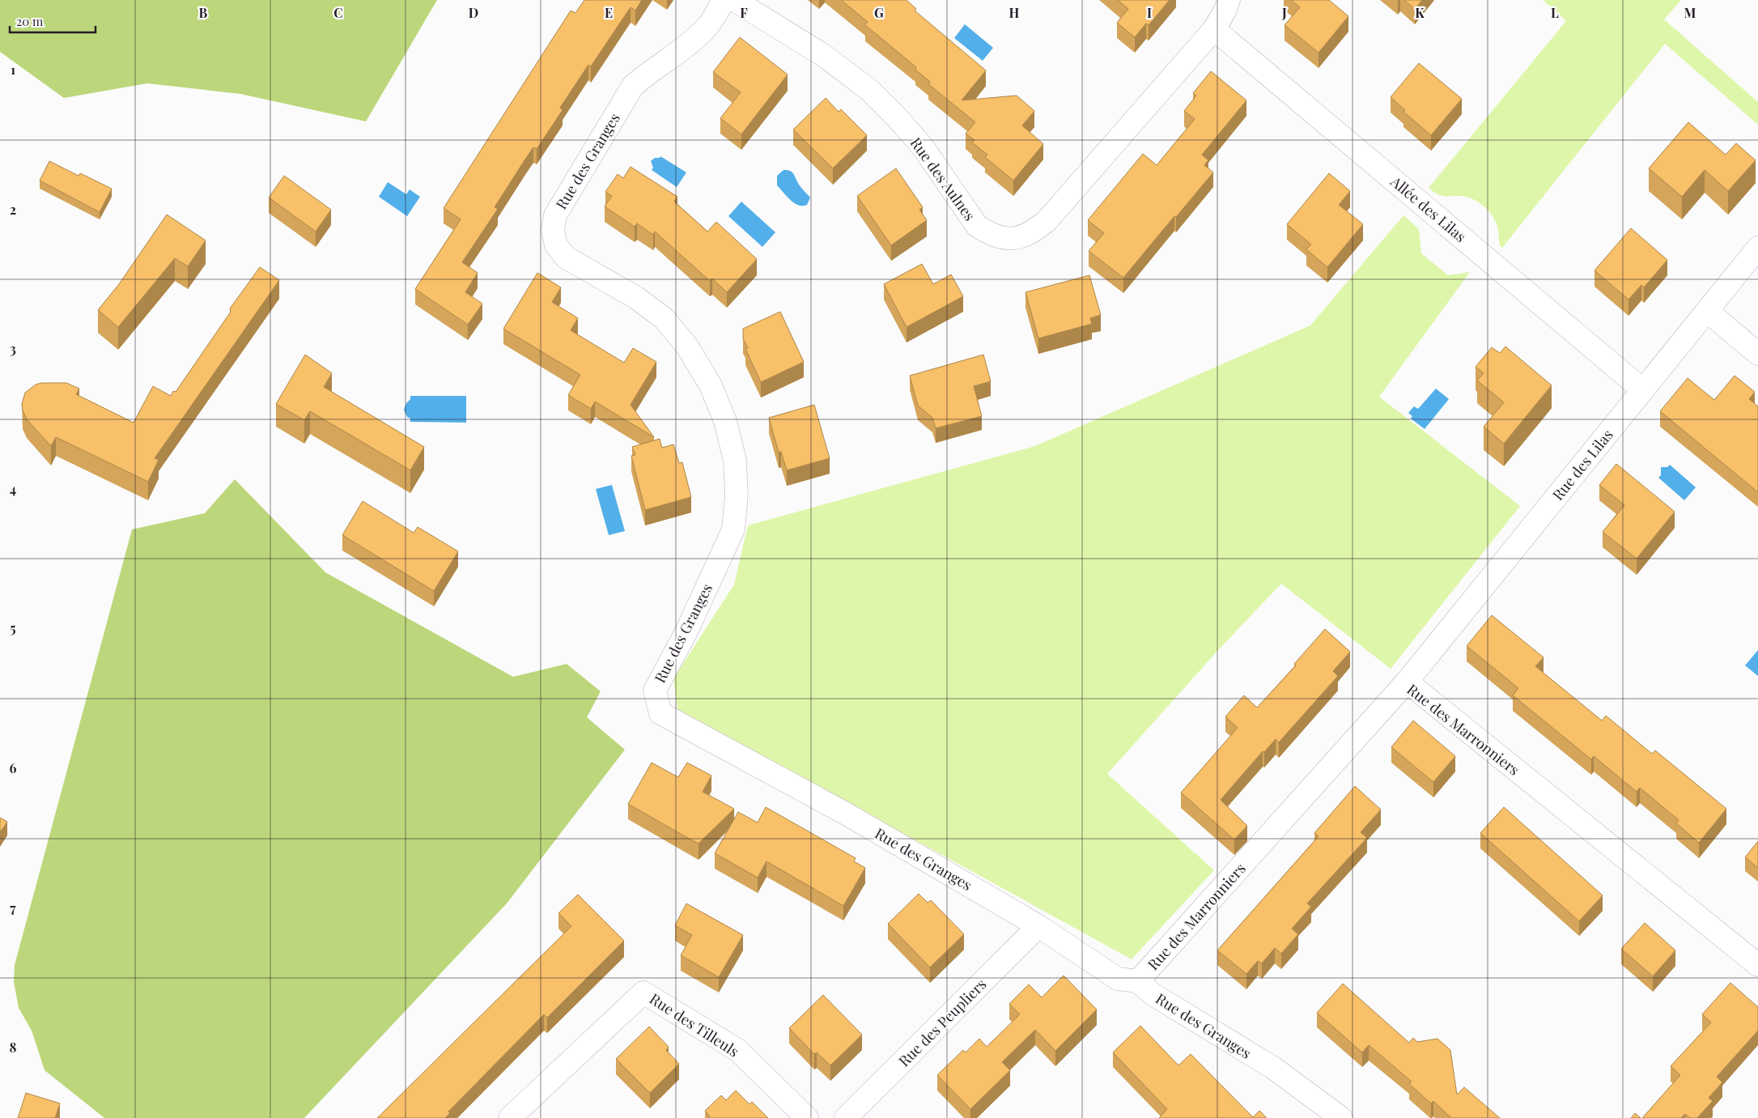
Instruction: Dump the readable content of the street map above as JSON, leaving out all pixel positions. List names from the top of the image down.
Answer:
{
  "streets": {
    "street": [
      "Rue des Granges",
      "Rue des Aulnes",
      "Allée des Lilas",
      "Rue des Lilas",
      "Rue des Marronniers",
      "Rue des Peupliers",
      "Rue des Tilleuls"
    ]
  },
  "crossings": [
    ["Rue des Granges", "Rue des Marronniers"],
    ["Rue des Granges", "Rue des Peupliers"],
    ["Rue des Aulnes", "Allée des Lilas"],
    ["Allée des Lilas", "Rue des Lilas"],
    ["Rue des Lilas", "Rue des Marronniers"]
  ],
  "scale_bar": "20 m",
  "grid": {
    "columns": [
      "B",
      "C",
      "D",
      "E",
      "F",
      "G",
      "H",
      "I",
      "J",
      "K",
      "L",
      "M"
    ],
    "rows": [
      "1",
      "2",
      "3",
      "4",
      "5",
      "6",
      "7",
      "8"
    ]
  }
}
